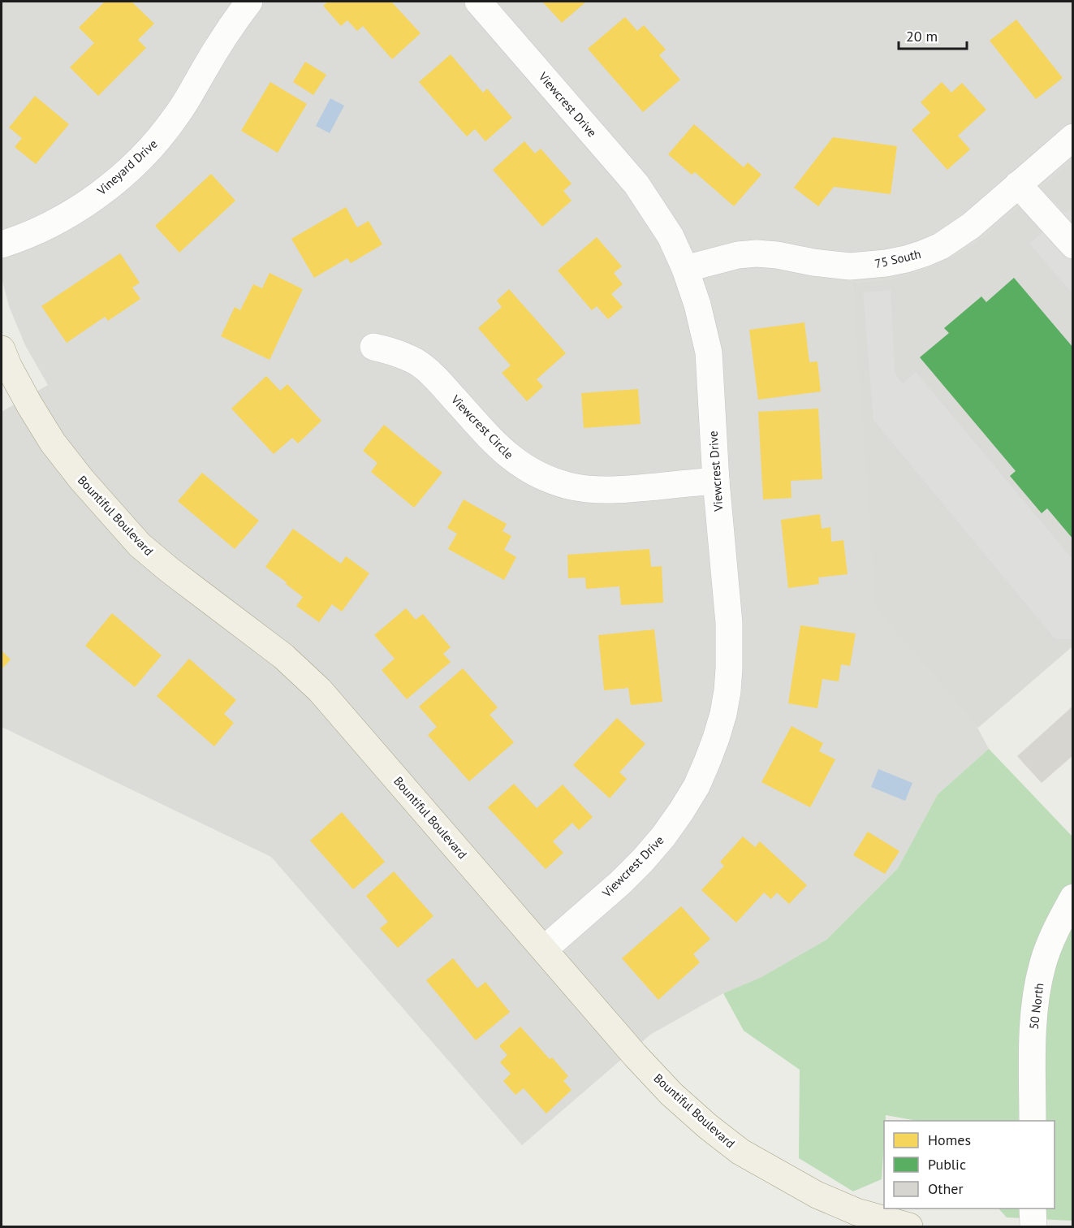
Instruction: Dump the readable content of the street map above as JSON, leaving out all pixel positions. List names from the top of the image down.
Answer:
{
  "streets": {
    "main road": ["Bountiful Boulevard"],
    "street": [
      "Viewcrest Drive",
      "Vineyard Drive",
      "75 South",
      "Viewcrest Circle",
      "50 North"
    ]
  },
  "crossings": [
    ["Viewcrest Drive", "75 South"],
    ["Viewcrest Drive", "Viewcrest Circle"],
    ["Viewcrest Drive", "Bountiful Boulevard"]
  ],
  "legend": ["Homes", "Public", "Other"],
  "scale_bar": "20 m"
}
